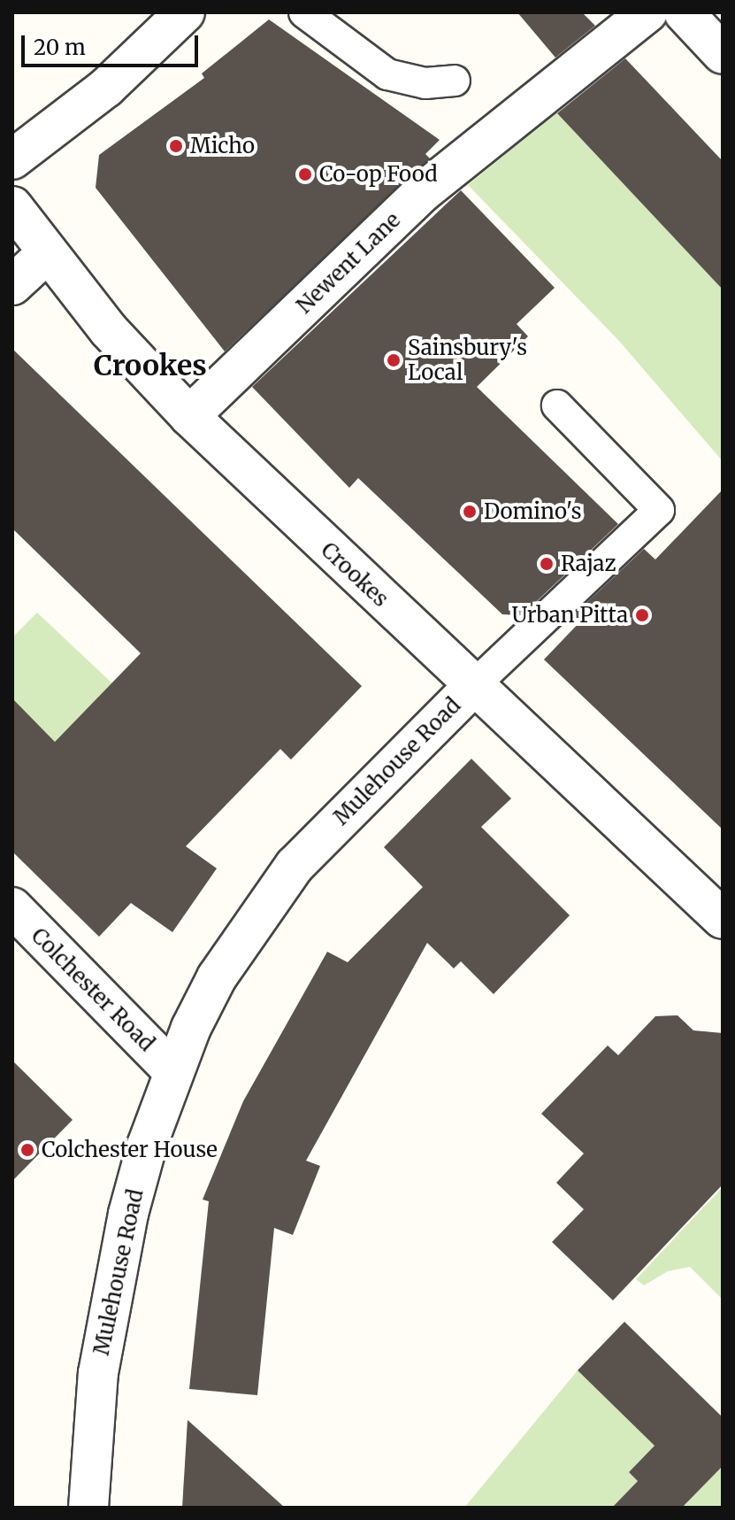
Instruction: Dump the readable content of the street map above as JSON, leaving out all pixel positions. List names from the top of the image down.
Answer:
{
  "streets": {
    "street": [
      "Newent Lane",
      "Crookes",
      "Mulehouse Road",
      "Colchester Road"
    ]
  },
  "crossings": [
    ["Newent Lane", "Crookes"],
    ["Crookes", "Mulehouse Road"],
    ["Mulehouse Road", "Colchester Road"]
  ],
  "districts": ["Crookes"],
  "places": [
    "Micho",
    "Co-op Food",
    "Sainsbury's Local",
    "Domino's",
    "Rajaz",
    "Urban Pitta",
    "Colchester House"
  ],
  "scale_bar": "20 m"
}
